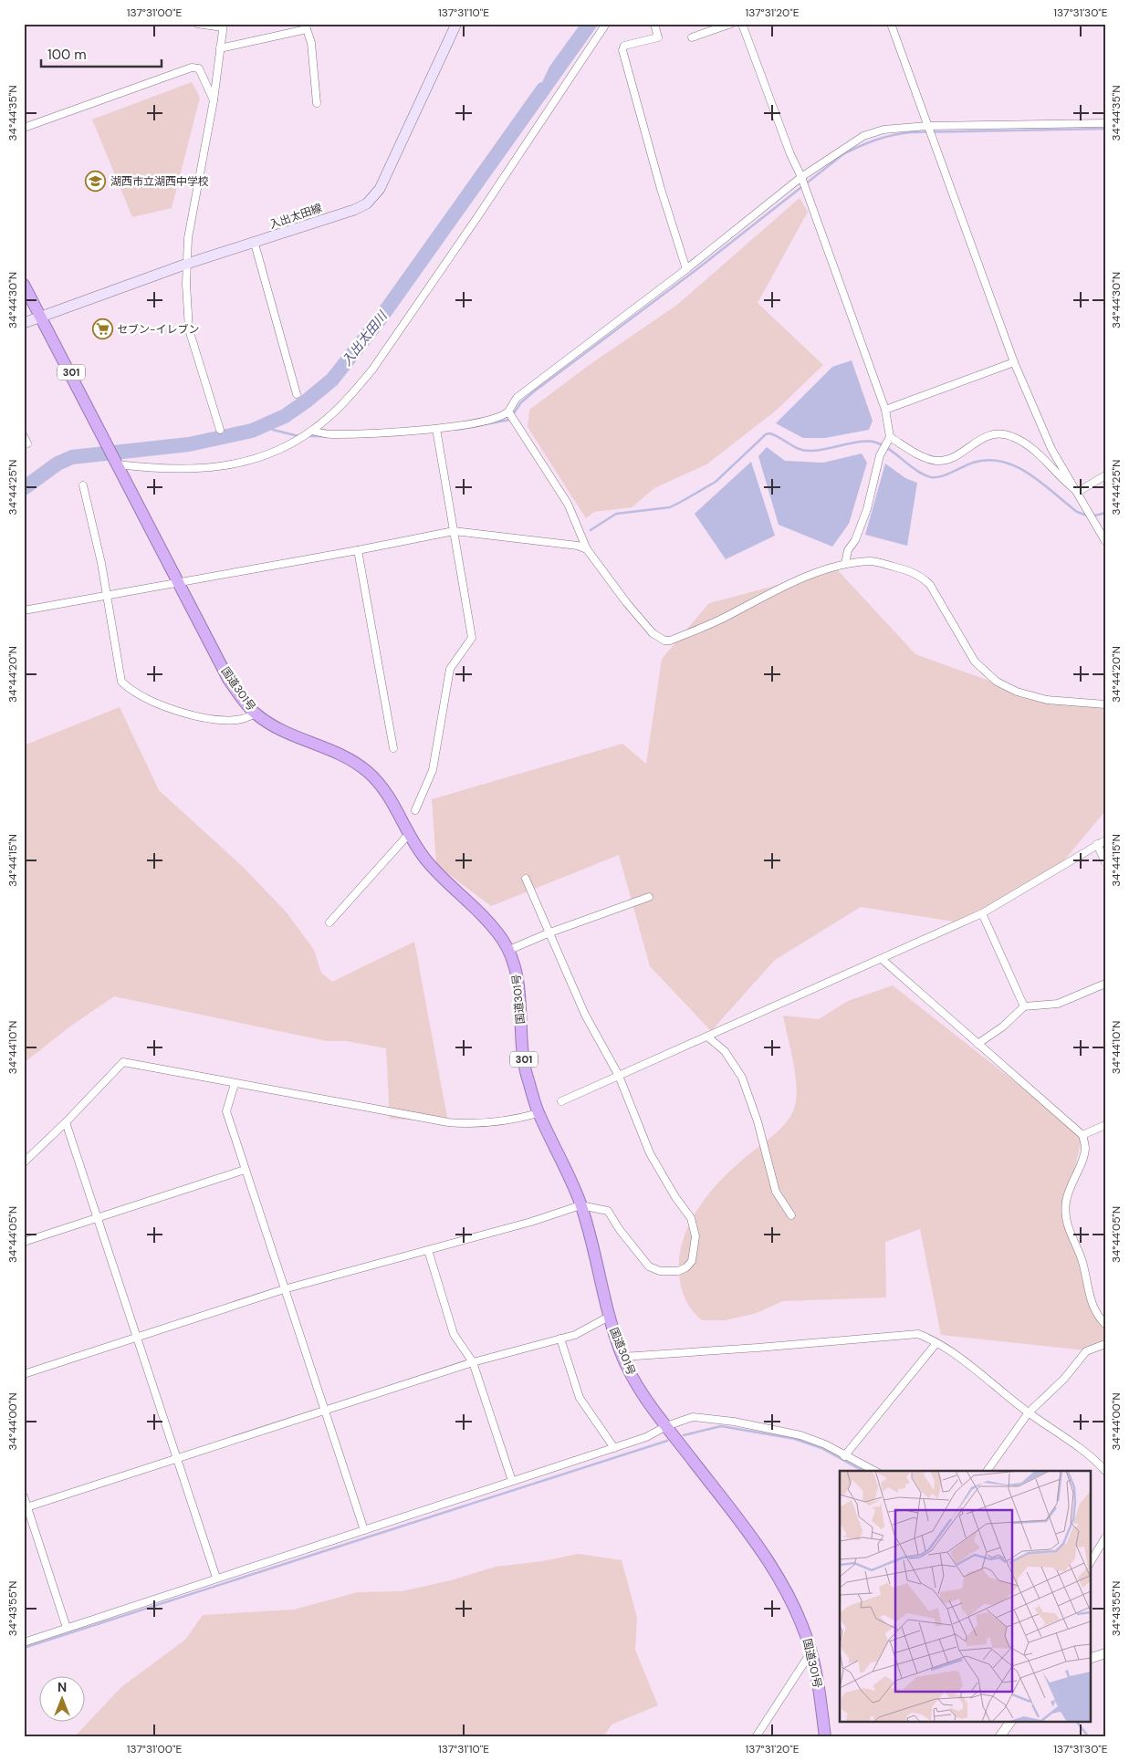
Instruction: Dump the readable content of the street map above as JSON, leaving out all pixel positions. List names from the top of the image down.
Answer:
{
  "streets": {
    "highway": ["301", "国道301号"],
    "main road": ["入出太田線"]
  },
  "crossings": [
    ["入出太田線", "国道301号"]
  ],
  "water": ["入出太田川"],
  "places": {
    "school or university": ["湖西市立湖西中学校"],
    "supermarket": ["セブン-イレブン"]
  },
  "scale_bar": "100 m",
  "north": "top",
  "coordinates": [
    "137°31'00\"E",
    "137°31'10\"E",
    "137°31'20\"E",
    "137°31'30\"E",
    "34°44'35\"N",
    "34°44'30\"N",
    "34°44'25\"N",
    "34°44'20\"N",
    "34°44'15\"N",
    "34°44'10\"N",
    "34°44'05\"N",
    "34°44'00\"N",
    "34°43'55\"N"
  ]
}
